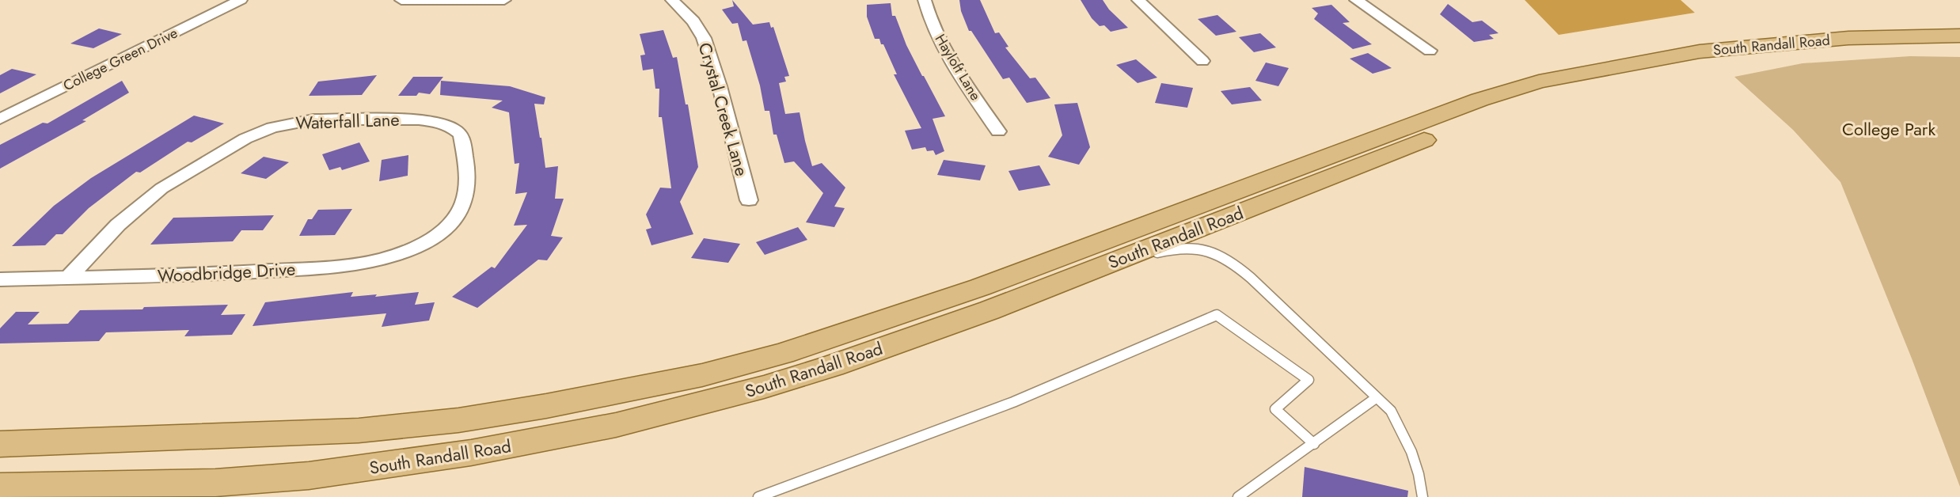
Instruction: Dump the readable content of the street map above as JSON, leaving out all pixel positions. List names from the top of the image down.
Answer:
{
  "streets": {
    "main road": ["South Randall Road"],
    "street": [
      "College Green Drive",
      "Hayloft Lane",
      "Crystal Creek Lane",
      "Waterfall Lane",
      "Woodbridge Drive"
    ]
  },
  "crossings": [
    ["Waterfall Lane", "Woodbridge Drive"]
  ],
  "parks": ["College Park"]
}
